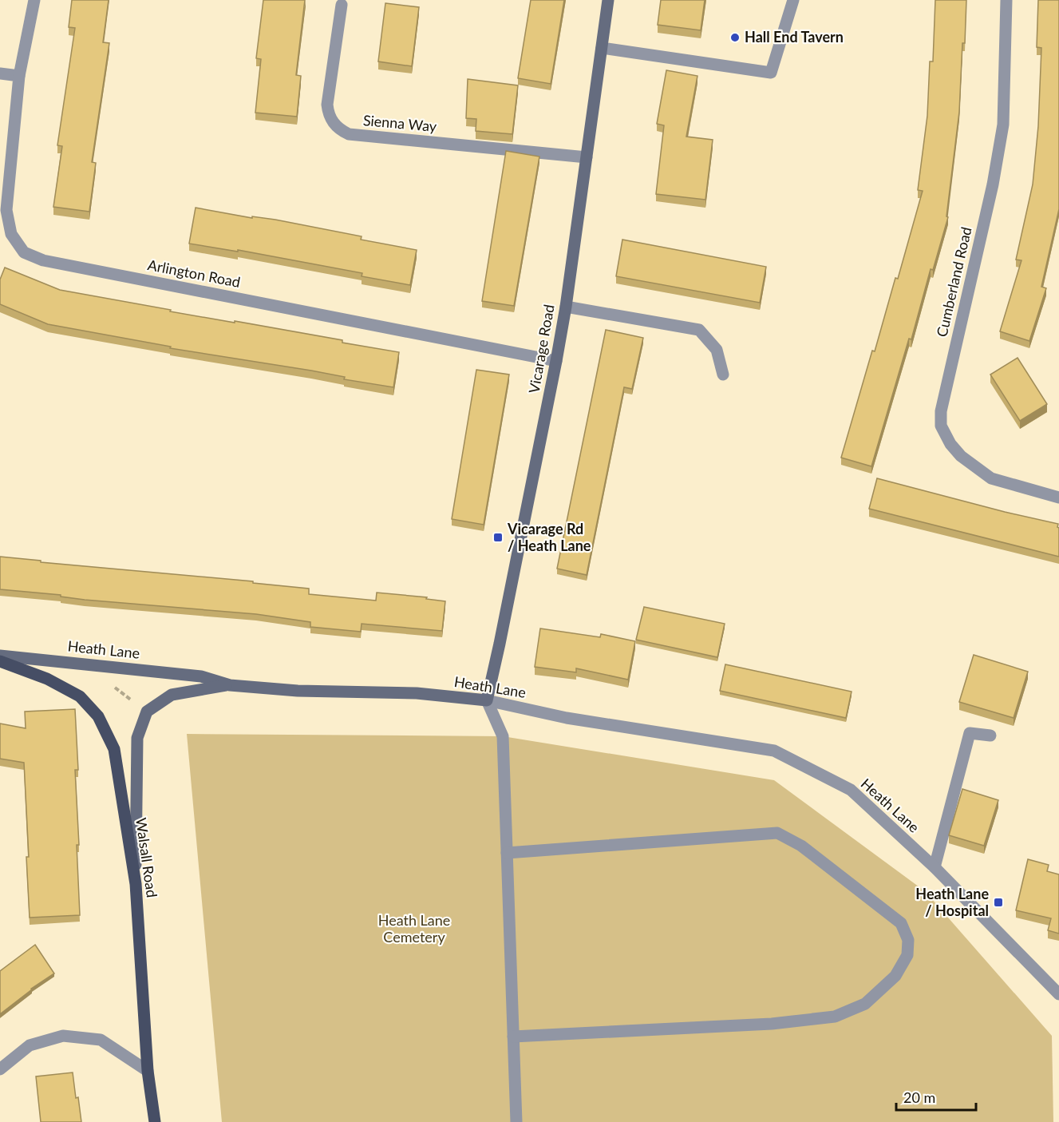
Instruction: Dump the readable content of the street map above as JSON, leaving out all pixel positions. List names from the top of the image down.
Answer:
{
  "streets": {
    "main road": ["Vicarage Road", "Heath Lane", "Walsall Road"],
    "street": ["Sienna Way", "Arlington Road", "Cumberland Road"]
  },
  "crossings": [
    ["Sienna Way", "Vicarage Road"],
    ["Arlington Road", "Vicarage Road"],
    ["Vicarage Road", "Heath Lane"]
  ],
  "parks": ["Heath Lane Cemetery"],
  "places": {
    "other": ["Hall End Tavern"],
    "transit": ["Vicarage Rd / Heath Lane", "Heath Lane / Hospital"]
  },
  "scale_bar": "20 m"
}
